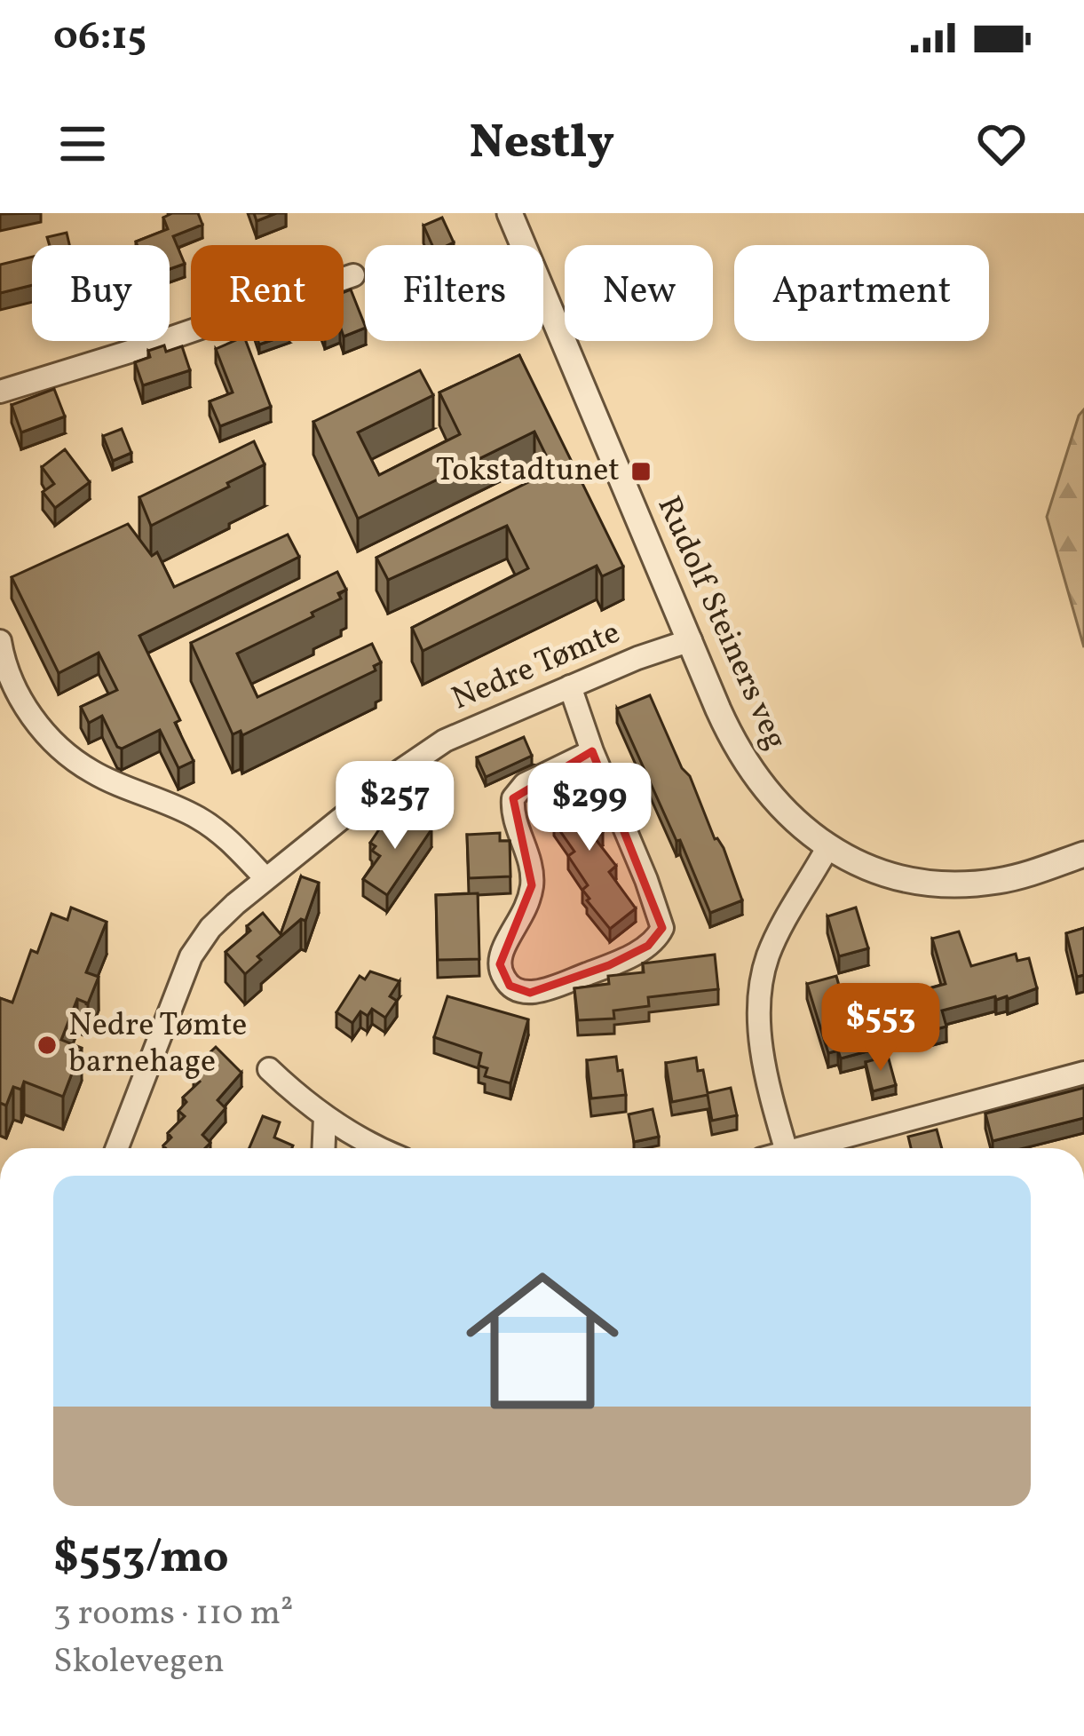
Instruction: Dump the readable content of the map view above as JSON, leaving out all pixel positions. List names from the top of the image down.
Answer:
{
  "streets": {
    "street": ["Rudolf Steiners veg", "Nedre Tømte"]
  },
  "crossings": [
    ["Rudolf Steiners veg", "Nedre Tømte"]
  ],
  "places": {
    "transit": ["Tokstadtunet"],
    "other": ["Nedre Tømte barnehage"]
  },
  "page": {
    "status": "06:15",
    "header": "Nestly",
    "chip": [
      "Buy",
      "Rent",
      "Filters",
      "New",
      "Apartment"
    ],
    "price": ["$257", "$299", "$553"],
    "list": [
      {
        "name": "$553/mo",
        "note": "3 rooms · 110 m² · Skolevegen"
      }
    ]
  }
}
